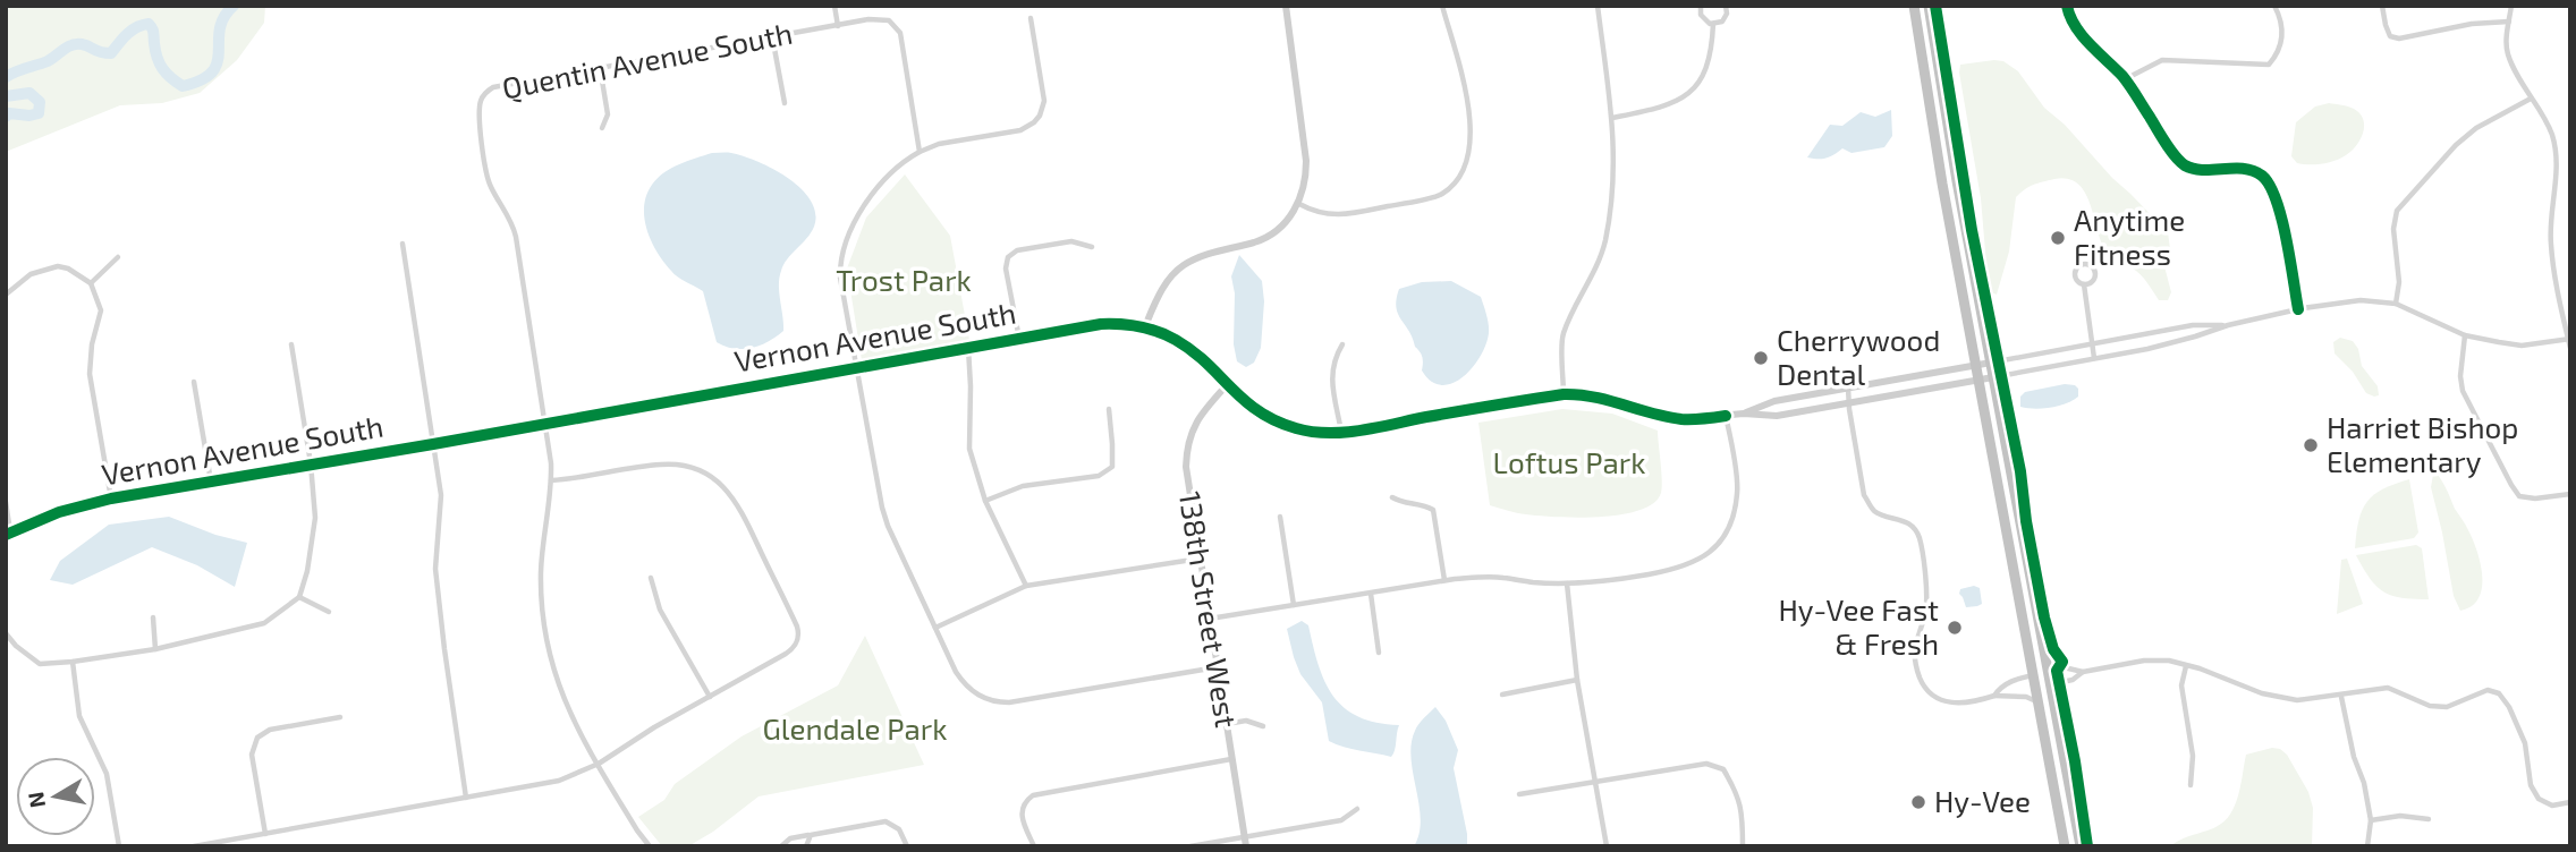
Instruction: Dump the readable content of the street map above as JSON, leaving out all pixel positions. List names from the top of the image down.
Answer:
{
  "streets": {
    "street": ["Quentin Avenue South", "Vernon Avenue South", "138th Street West"]
  },
  "crossings": [
    ["Quentin Avenue South", "Vernon Avenue South"],
    ["Vernon Avenue South", "138th Street West"]
  ],
  "parks": ["Trost Park", "Loftus Park", "Glendale Park"],
  "places": [
    "Anytime Fitness",
    "Cherrywood Dental",
    "Harriet Bishop Elementary",
    "Hy-Vee Fast & Fresh",
    "Hy-Vee"
  ],
  "north": "left"
}
